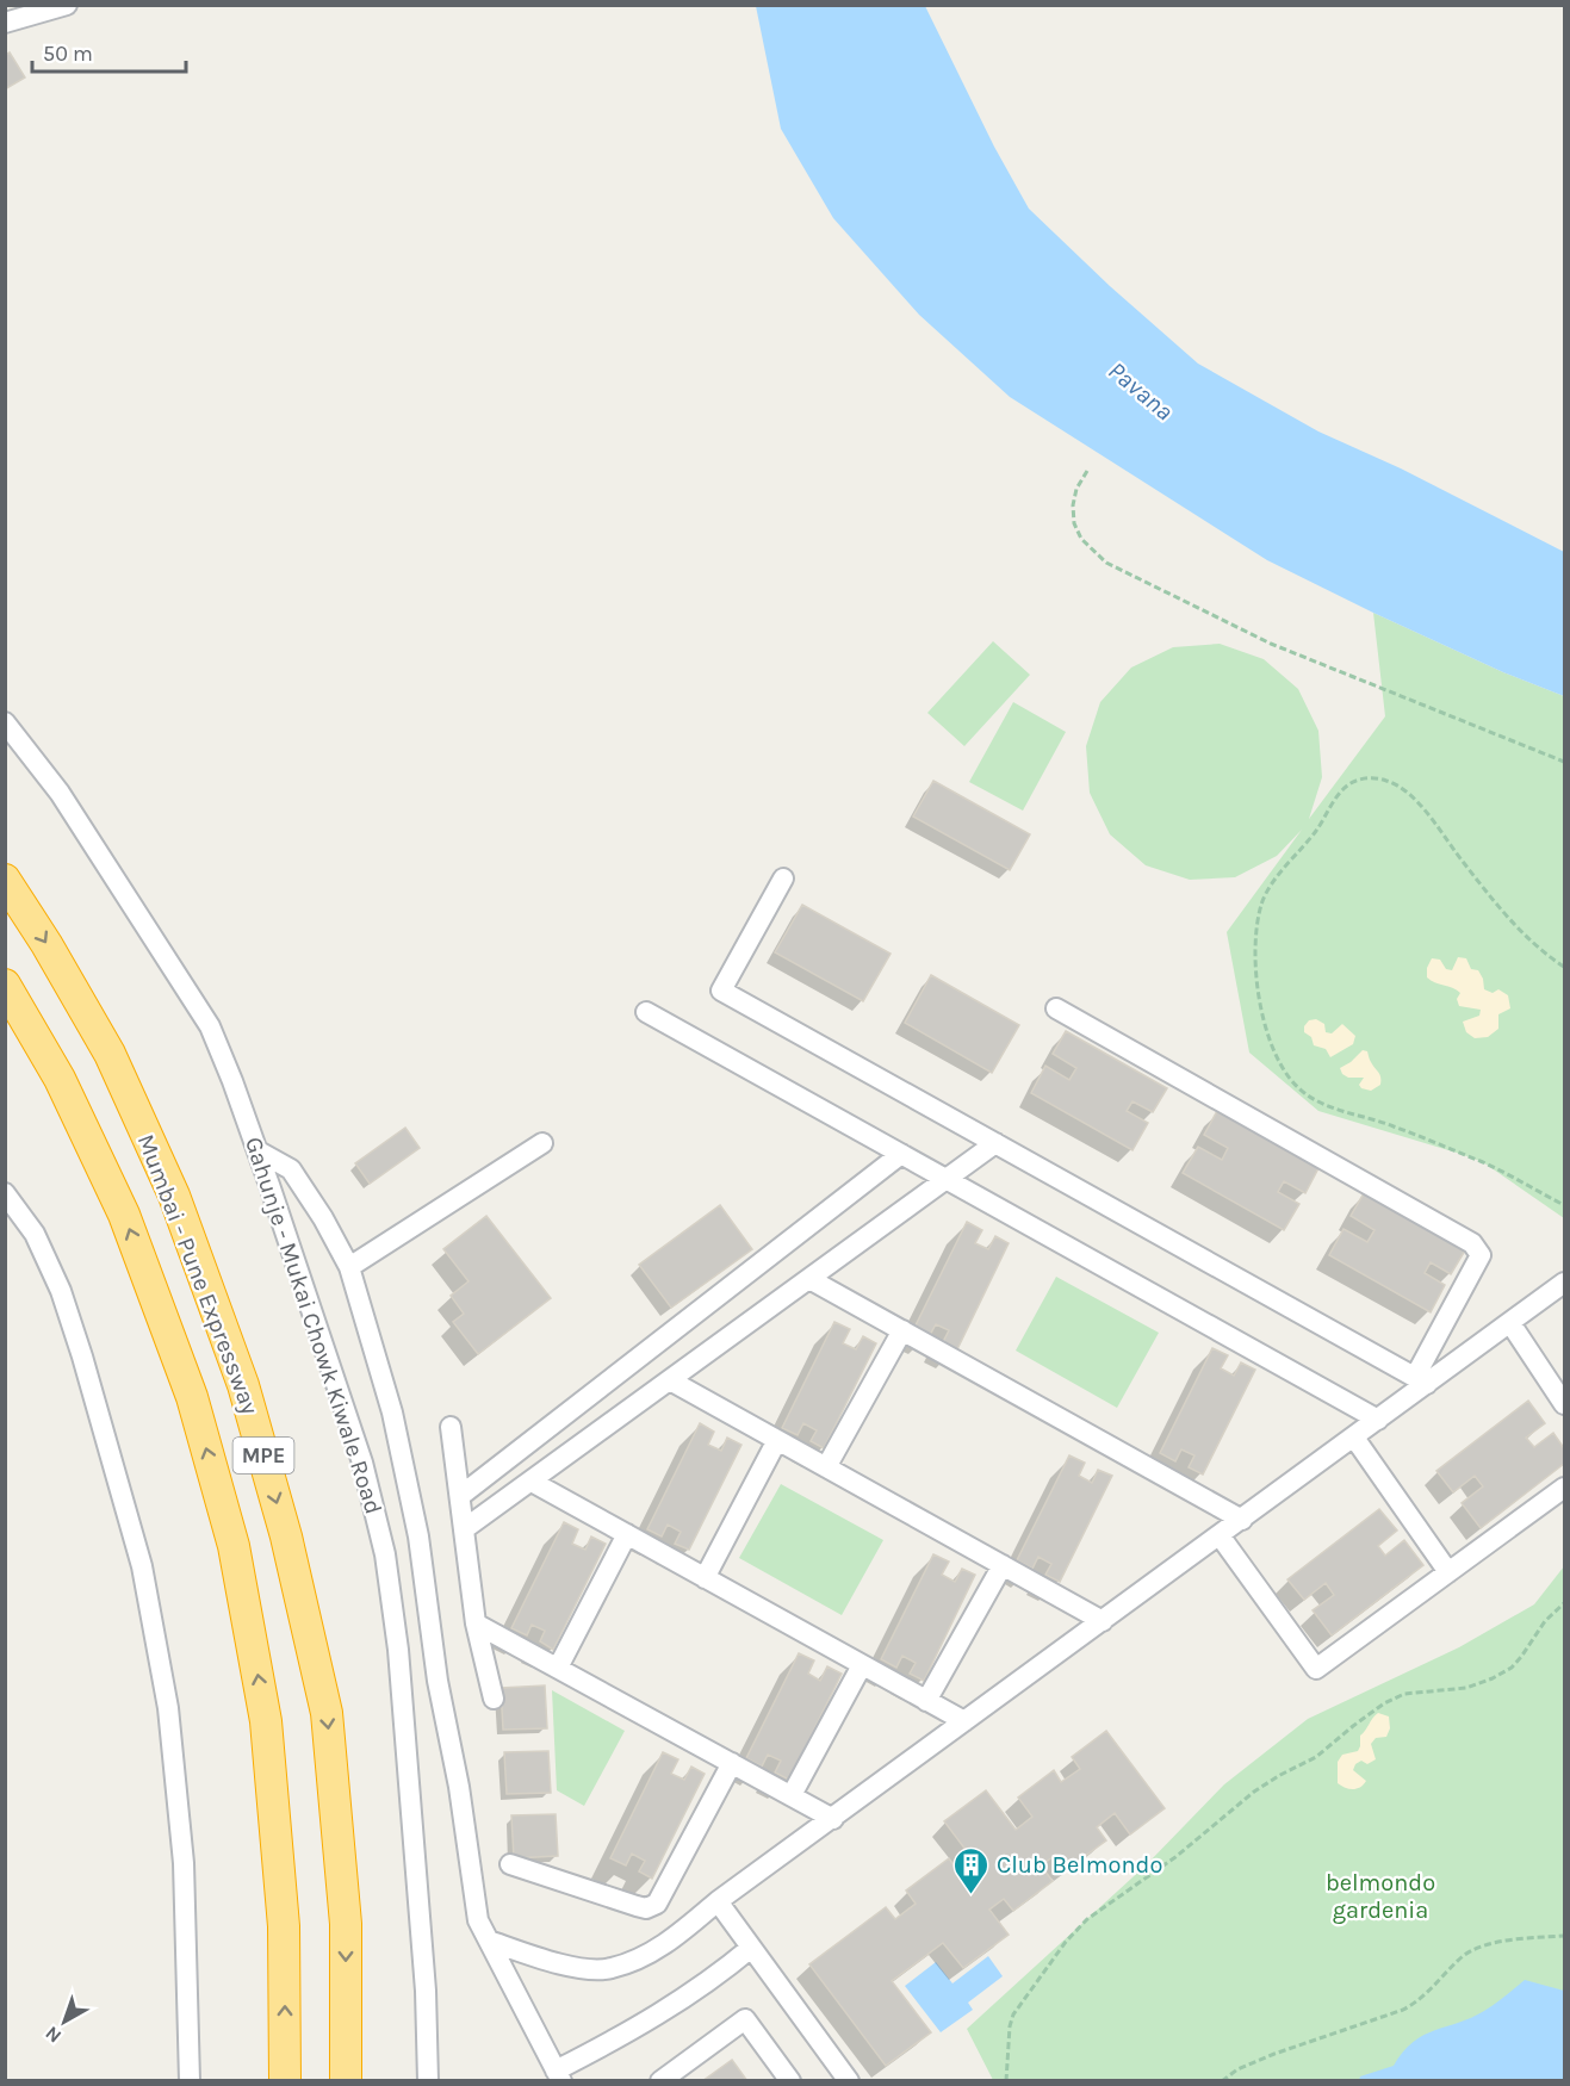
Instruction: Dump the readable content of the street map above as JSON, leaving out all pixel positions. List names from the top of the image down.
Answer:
{
  "streets": {
    "highway": ["Mumbai - Pune Expressway", "MPE"],
    "street": ["Gahunje - Mukai Chowk Kiwale Road"]
  },
  "water": ["Pavana"],
  "parks": ["belmondo gardenia"],
  "places": {
    "building": ["Club Belmondo"]
  },
  "scale_bar": "50 m",
  "north": "bottom left"
}
